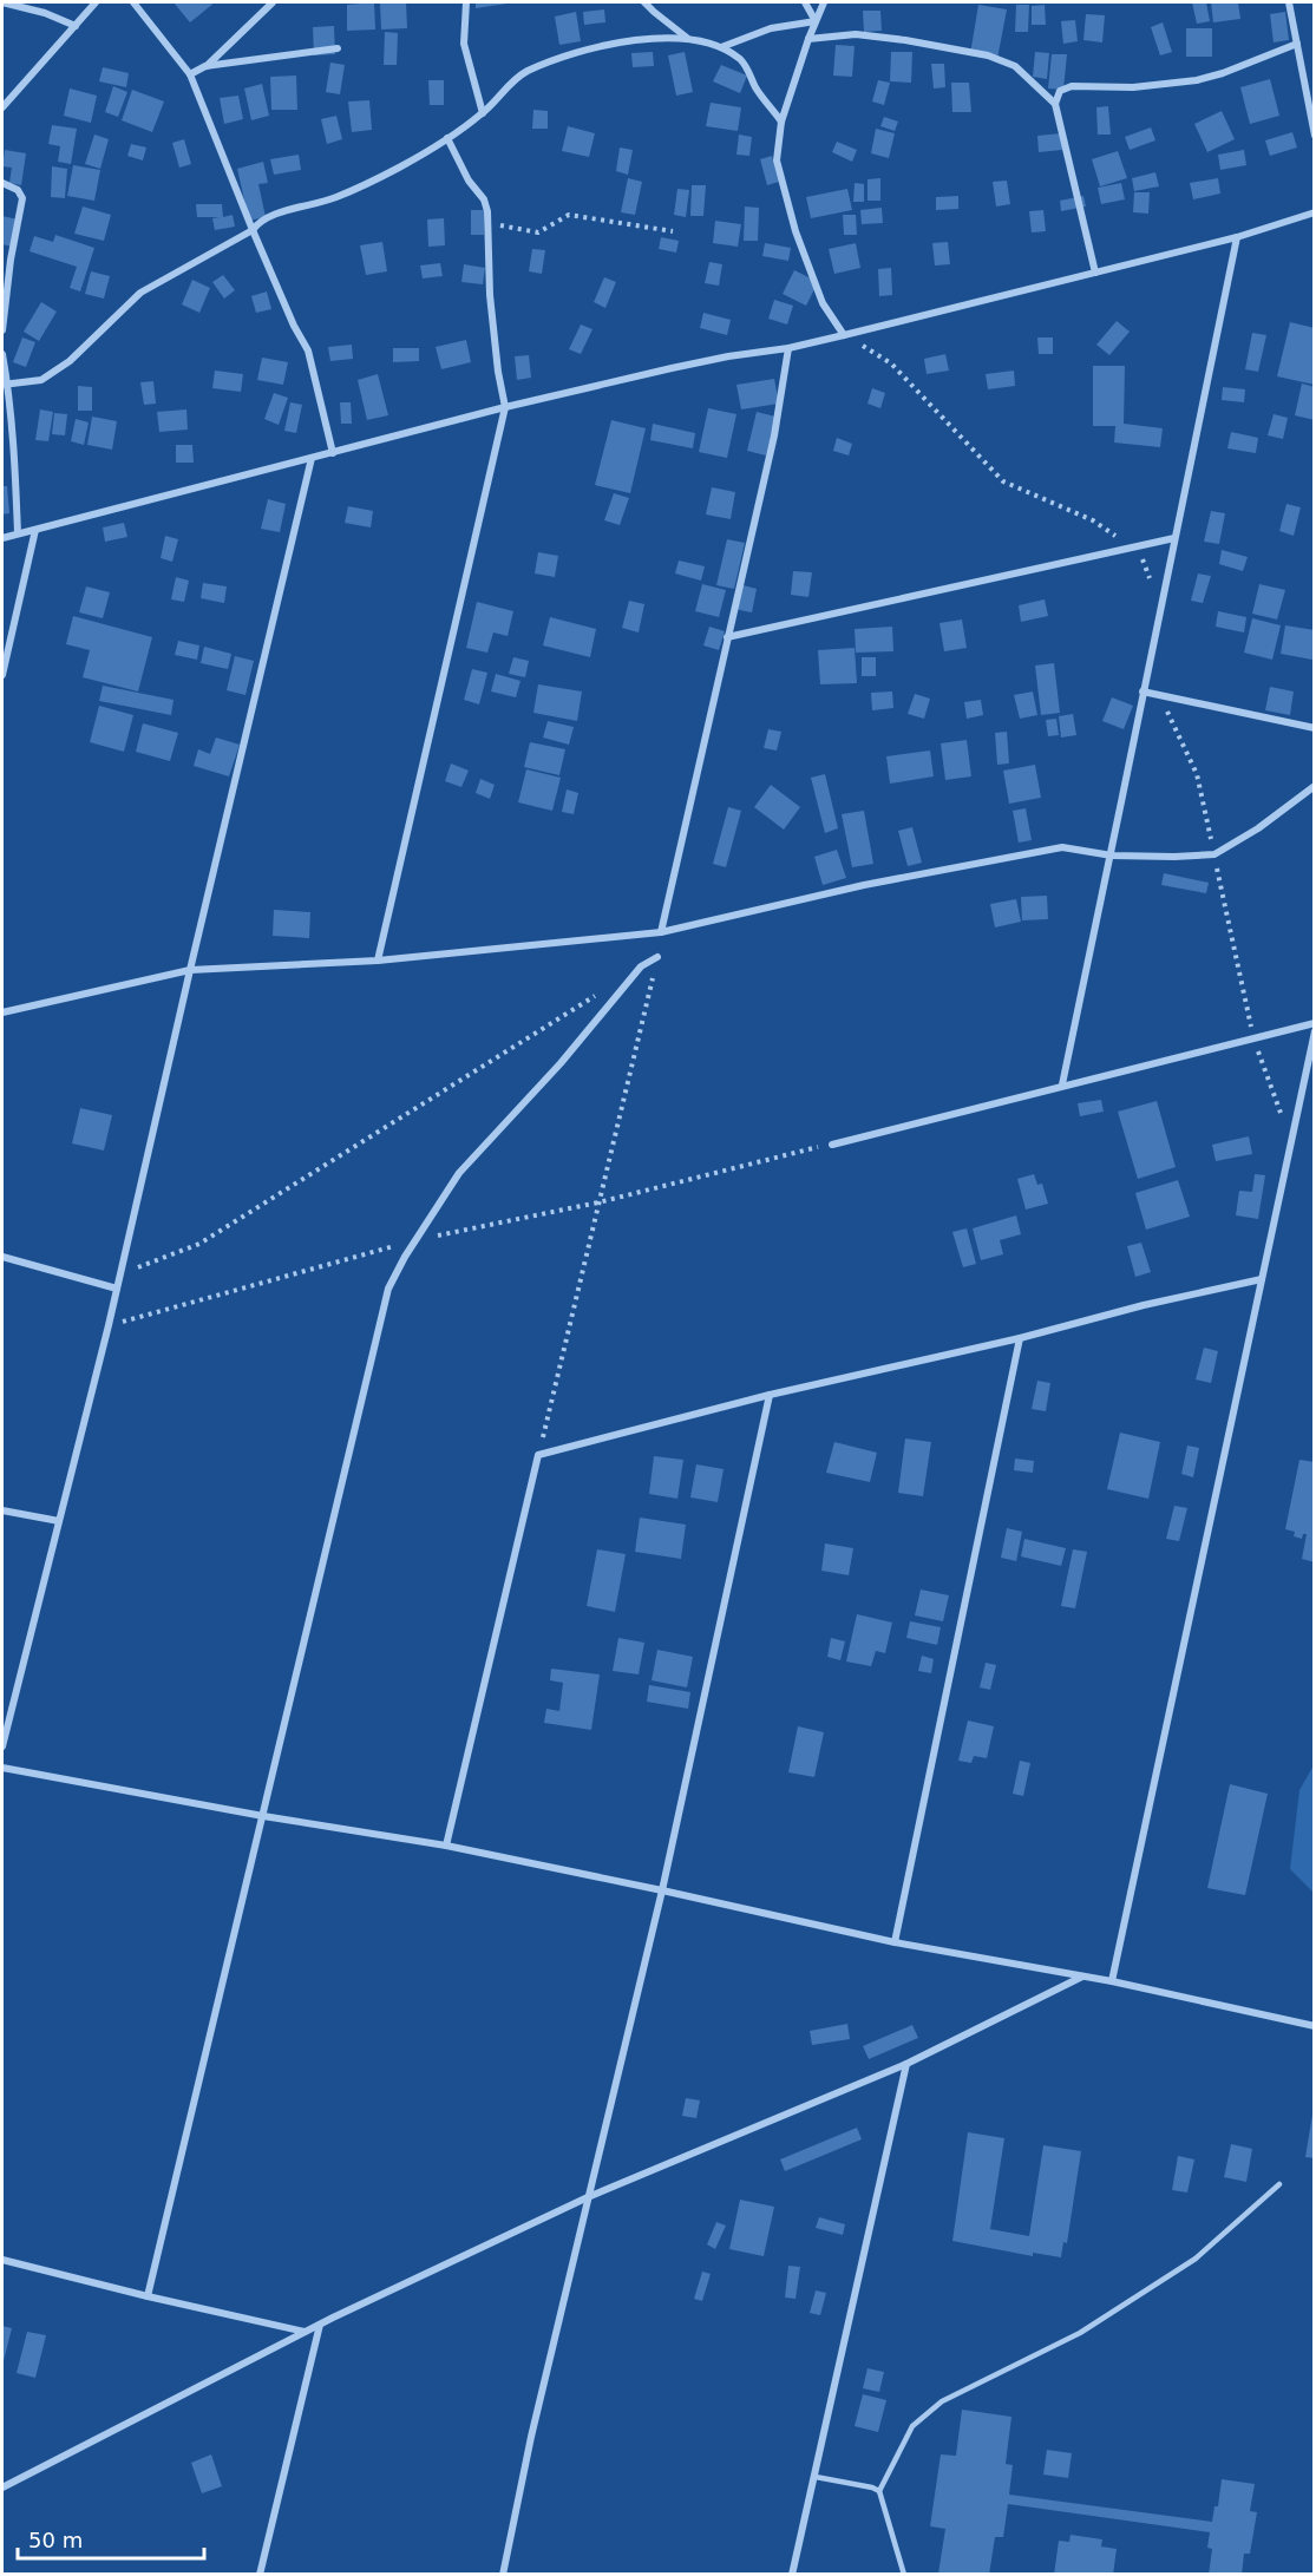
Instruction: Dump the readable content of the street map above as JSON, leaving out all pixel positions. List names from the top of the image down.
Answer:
{
  "scale_bar": "50 m"
}
